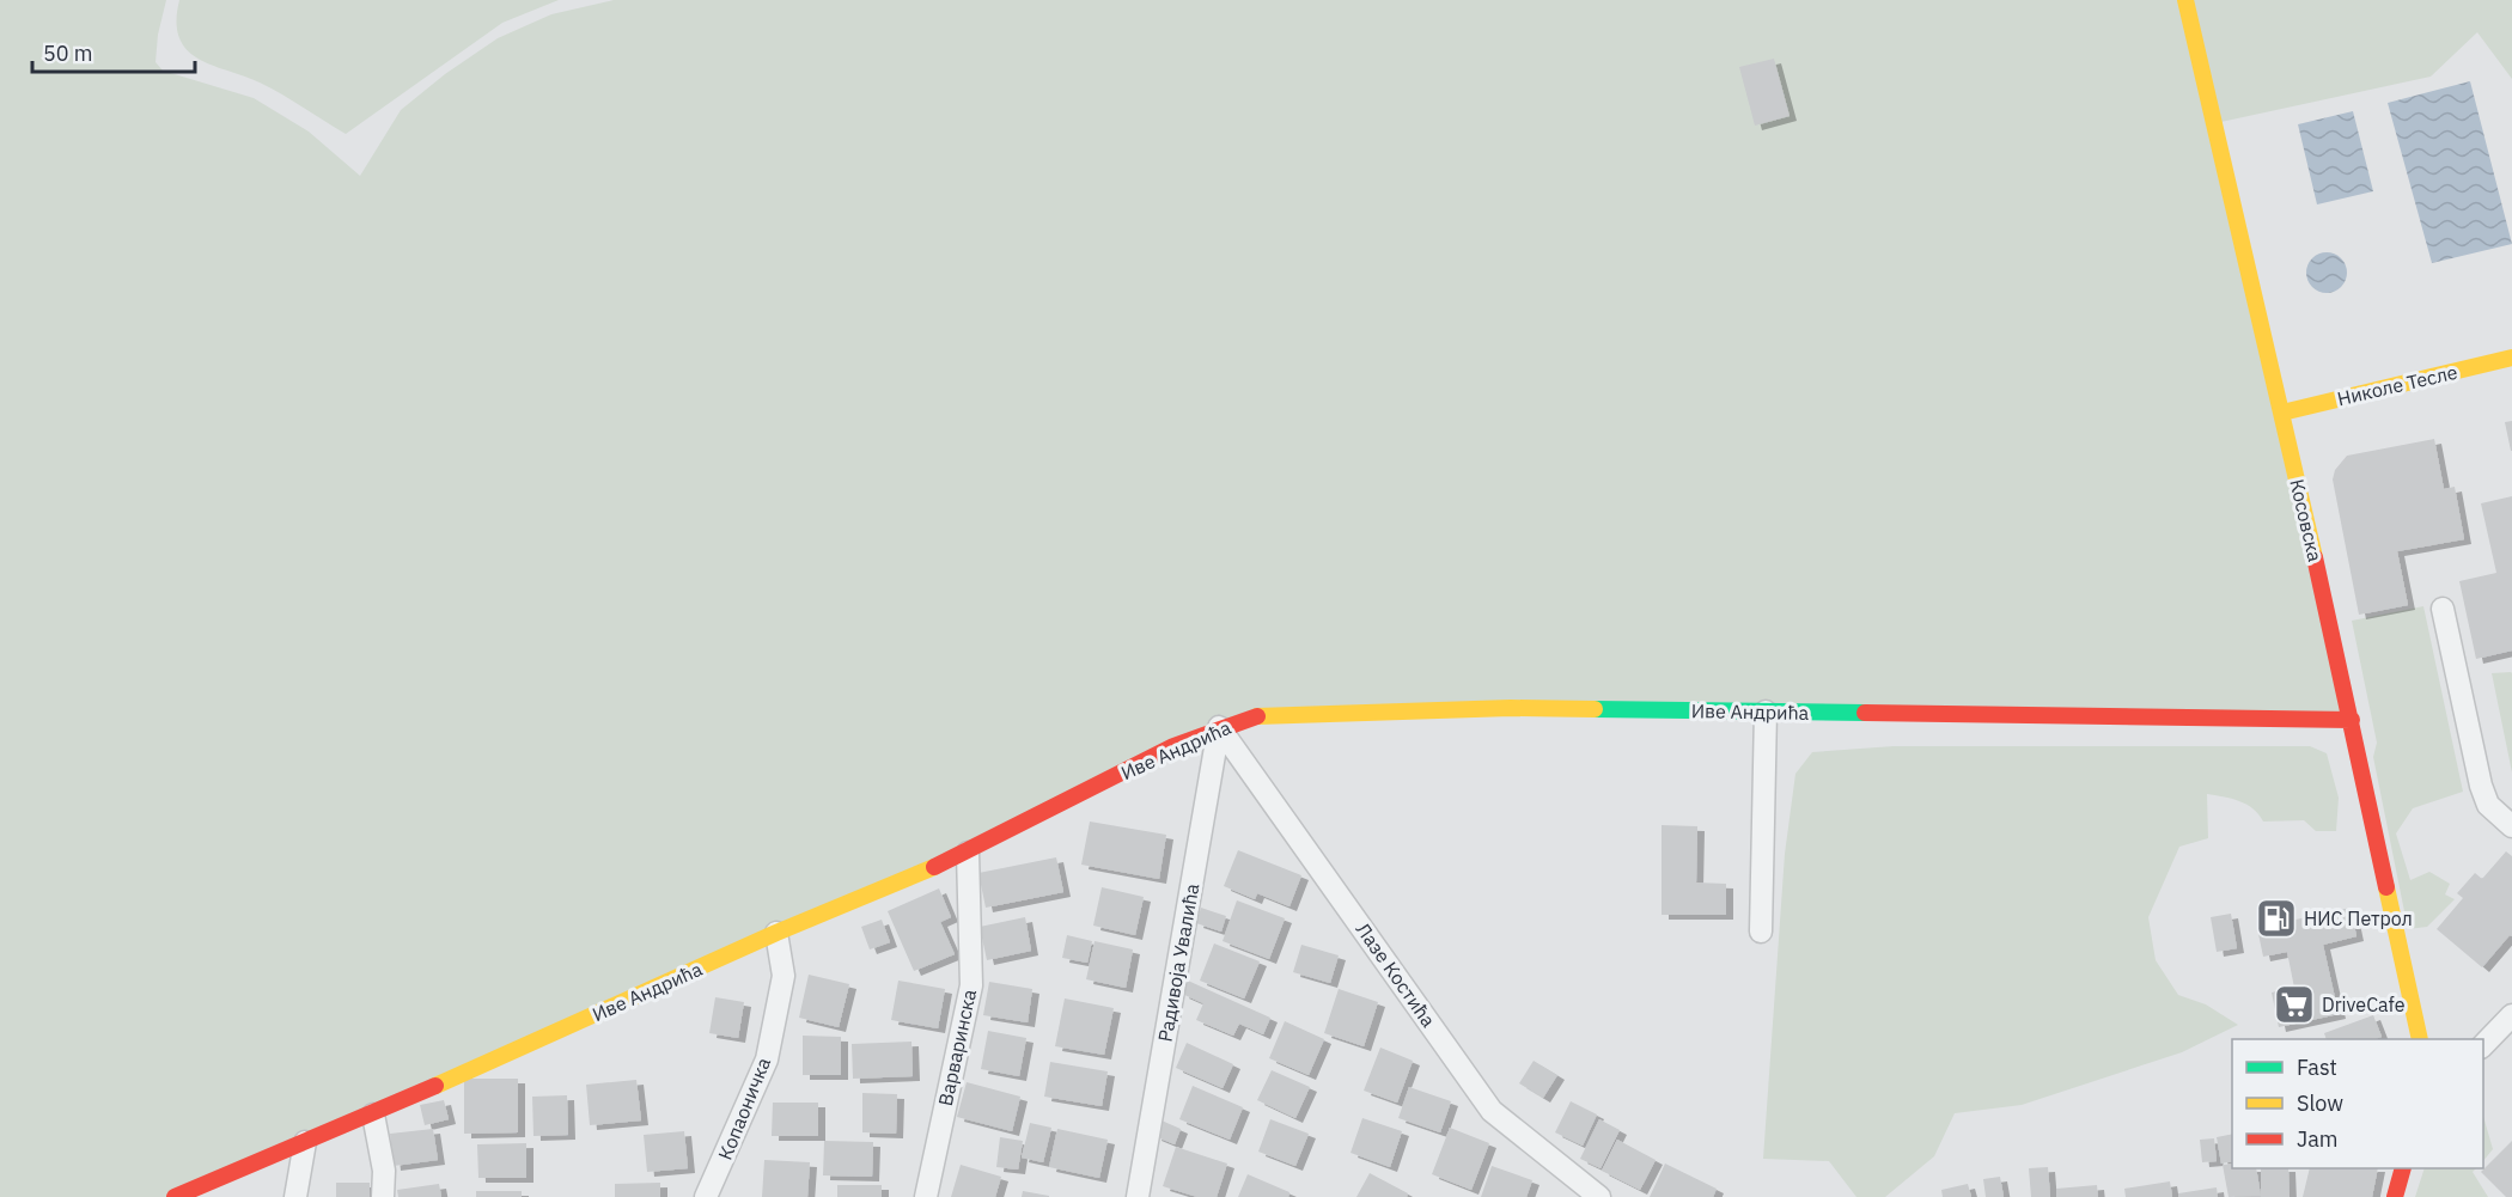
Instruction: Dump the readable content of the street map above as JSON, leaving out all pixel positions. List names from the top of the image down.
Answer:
{
  "streets": {
    "street": [
      "Николе Тесле",
      "Косовска",
      "Иве Андрића",
      "Радивоја Увалића",
      "Лазе Костића",
      "Варваринска",
      "Копаоничка"
    ]
  },
  "crossings": [
    ["Николе Тесле", "Косовска"],
    ["Косовска", "Иве Андрића"],
    ["Иве Андрића", "Радивоја Увалића"],
    ["Иве Андрића", "Лазе Костића"],
    ["Иве Андрића", "Варваринска"],
    ["Иве Андрића", "Копаоничка"],
    ["Радивоја Увалића", "Лазе Костића"]
  ],
  "places": {
    "fuel station": ["НИС Петрол"],
    "supermarket": ["DriveCafe"]
  },
  "legend": ["Fast", "Slow", "Jam"],
  "scale_bar": "50 m"
}
